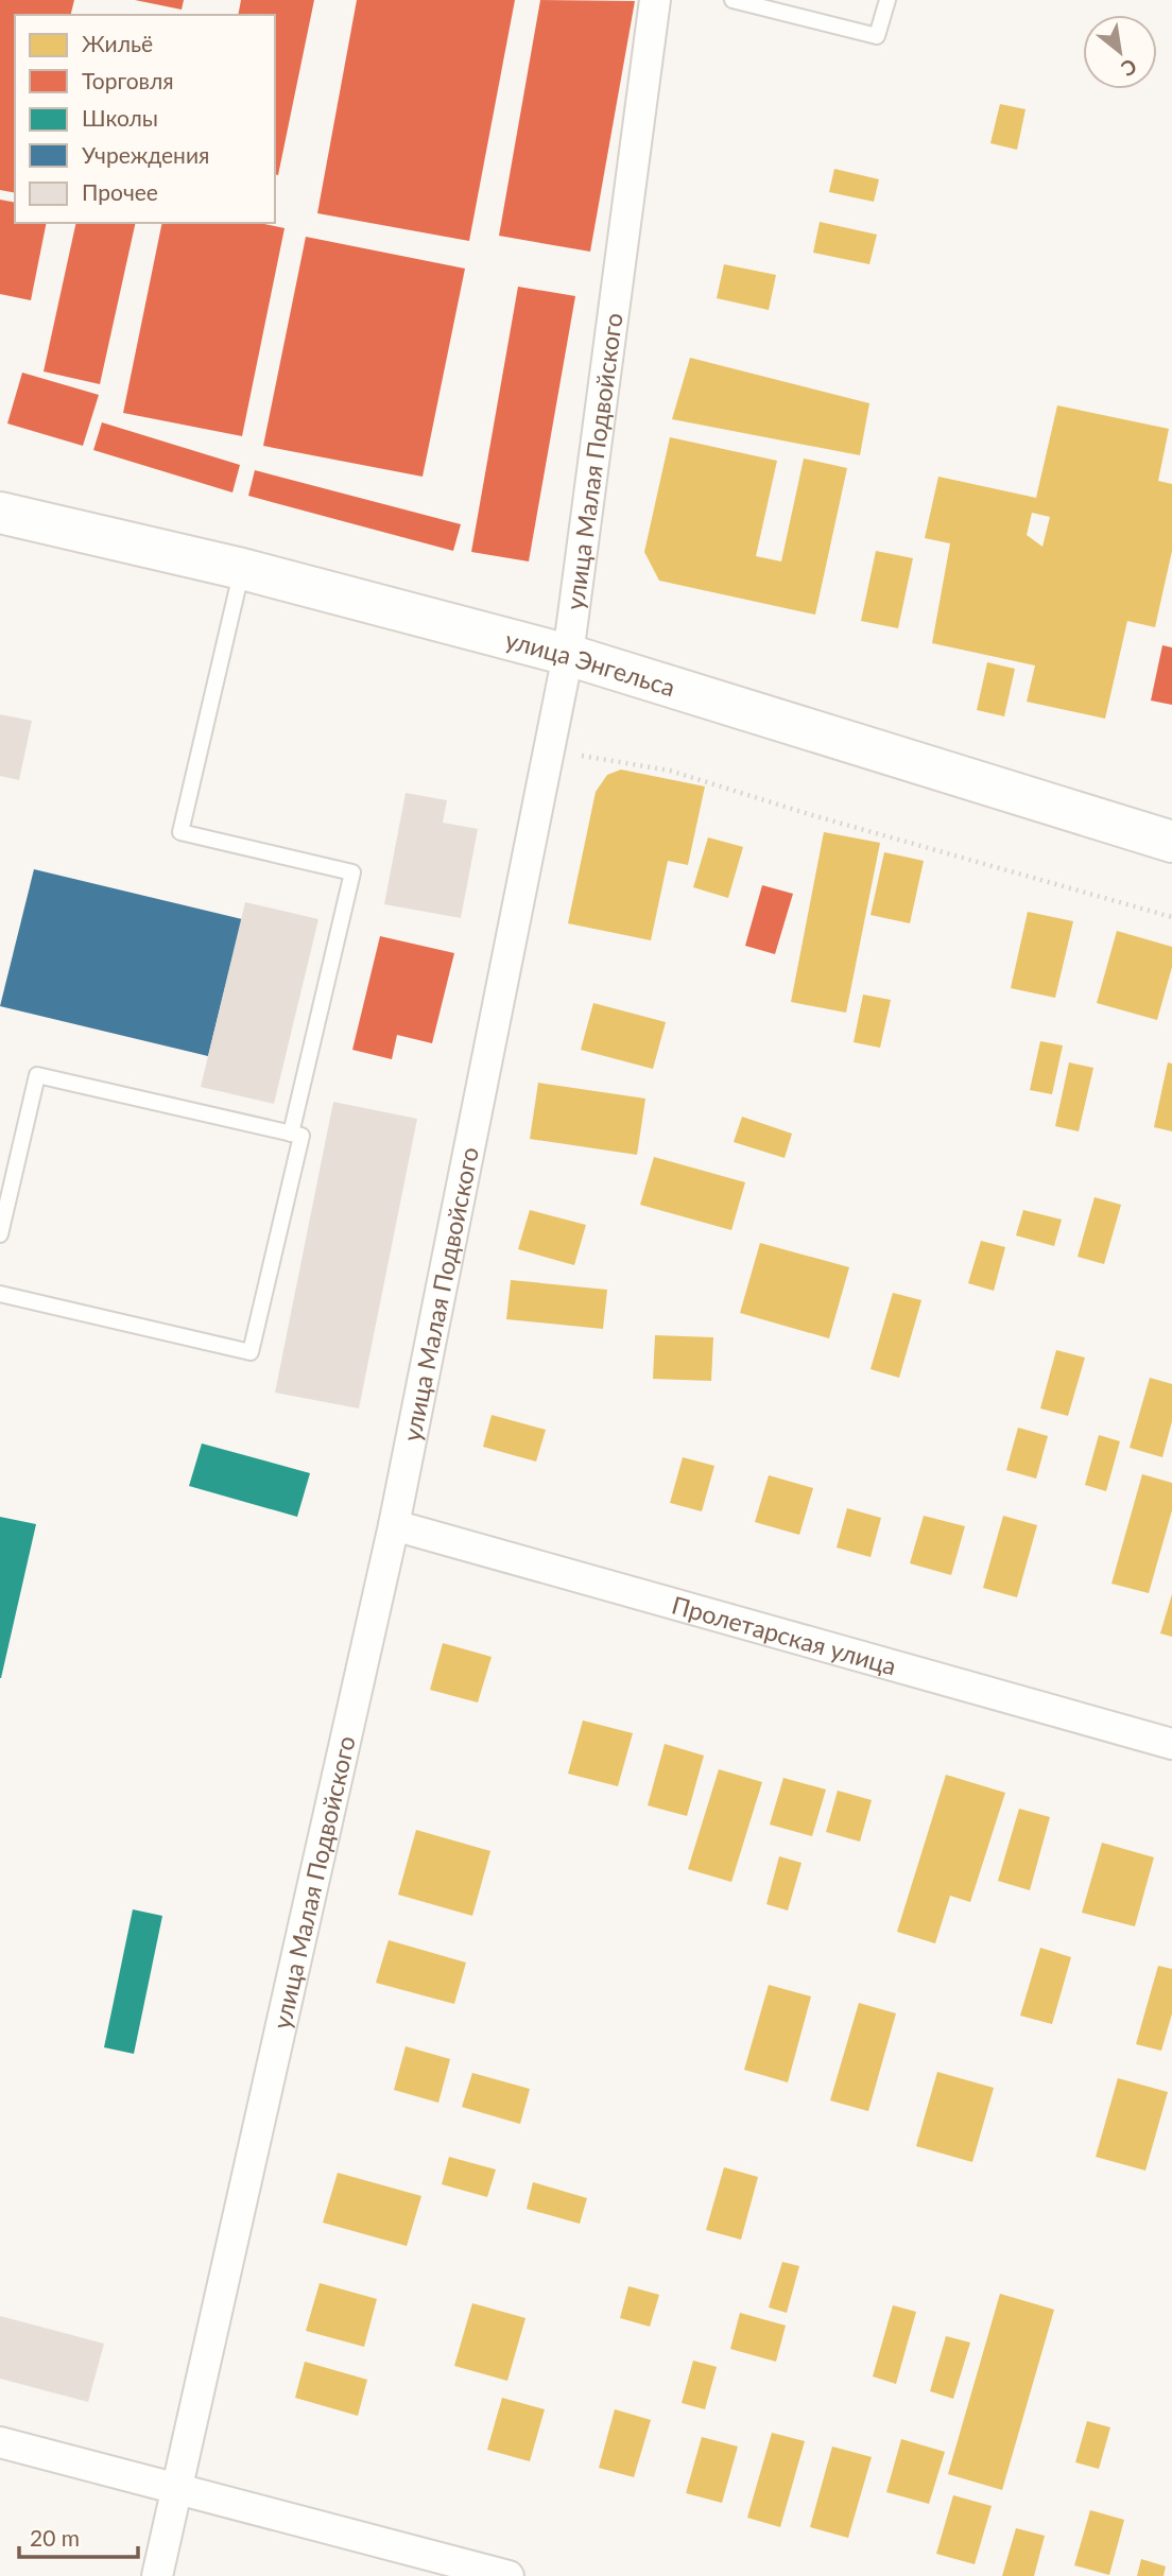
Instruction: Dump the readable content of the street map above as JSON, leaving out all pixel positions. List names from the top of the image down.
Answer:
{
  "streets": {
    "main road": ["улица Энгельса"],
    "street": ["улица Малая Подвойского", "Пролетарская улица"]
  },
  "crossings": [
    ["улица Малая Подвойского", "улица Энгельса"],
    ["улица Малая Подвойского", "Пролетарская улица"]
  ],
  "legend": [
    "Жильё",
    "Торговля",
    "Школы",
    "Учреждения",
    "Прочее"
  ],
  "scale_bar": "20 m",
  "north": "bottom right"
}
